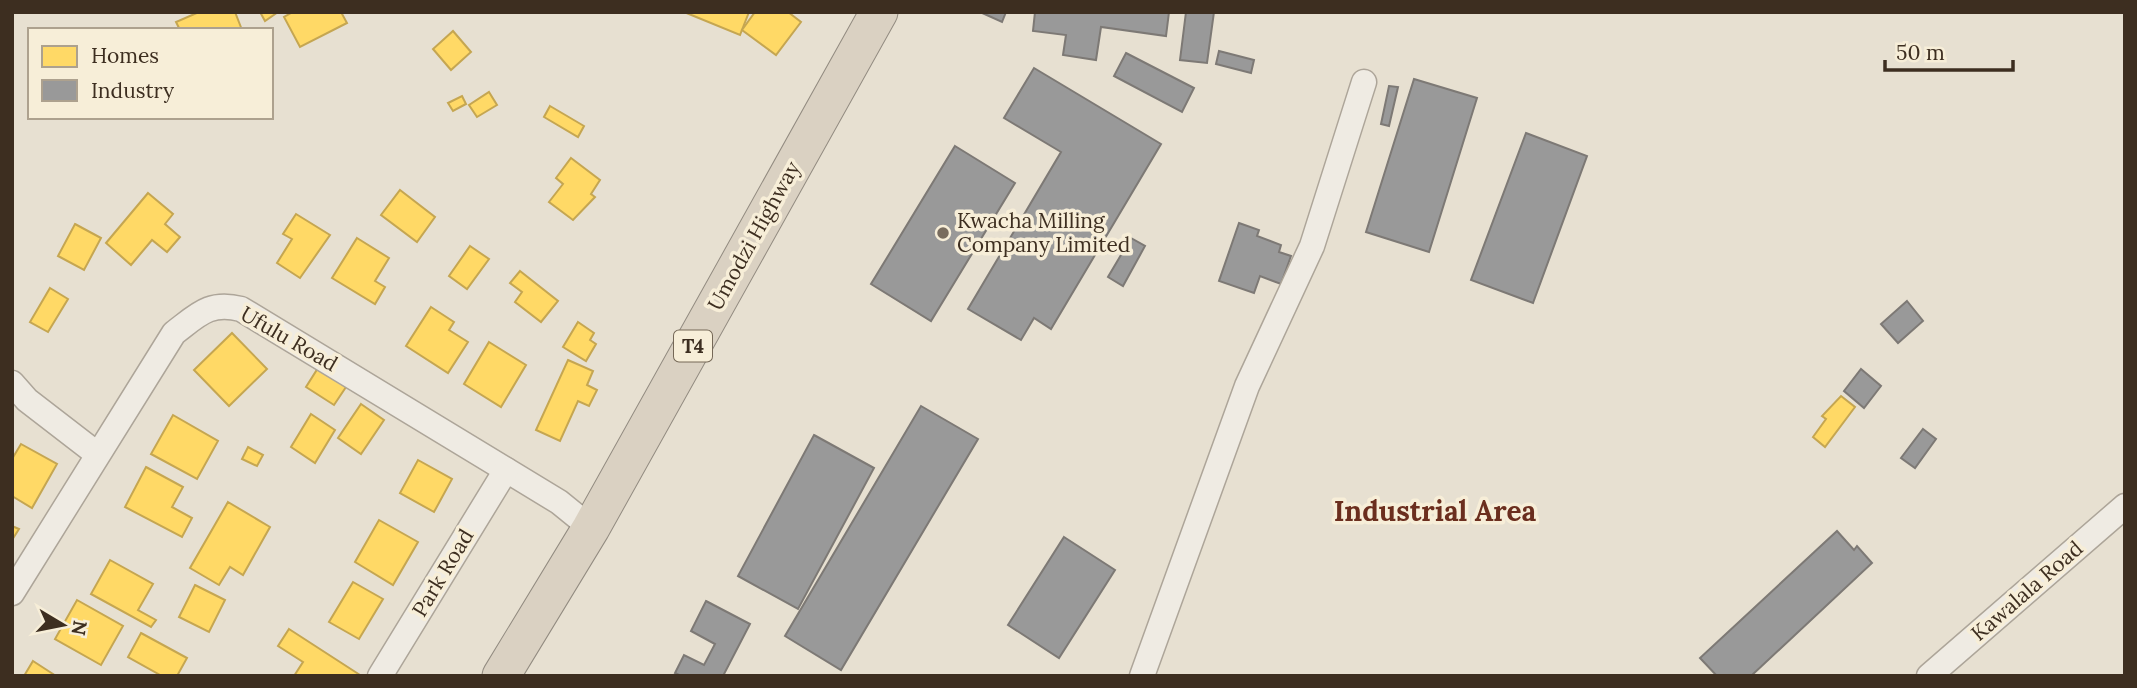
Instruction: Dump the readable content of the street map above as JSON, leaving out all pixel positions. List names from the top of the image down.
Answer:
{
  "streets": {
    "highway": ["Umodzi Highway", "T4"],
    "street": ["Ufulu Road", "Park Road", "Kawalala Road"]
  },
  "crossings": [
    ["Umodzi Highway", "Ufulu Road"],
    ["Ufulu Road", "Park Road"]
  ],
  "districts": ["Industrial Area"],
  "places": ["Kwacha Milling Company Limited"],
  "legend": ["Homes", "Industry"],
  "scale_bar": "50 m",
  "north": "right"
}
